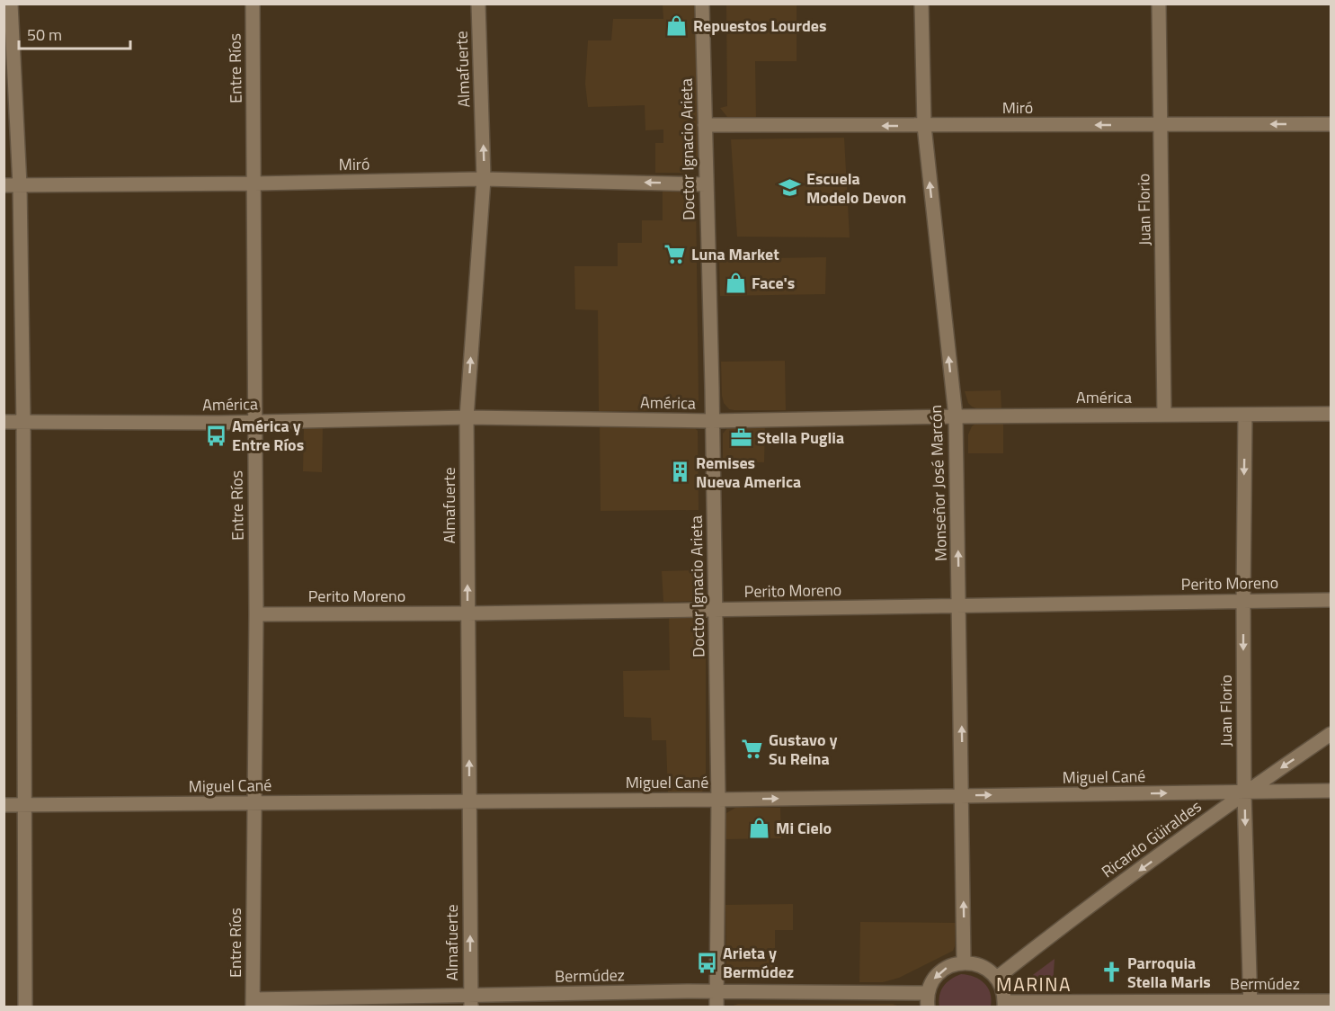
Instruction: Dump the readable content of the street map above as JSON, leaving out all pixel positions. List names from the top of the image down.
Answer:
{
  "streets": {
    "street": [
      "Entre Ríos",
      "Almafuerte",
      "Miró",
      "Doctor Ignacio Arieta",
      "Juan Florio",
      "América",
      "Monseñor José Marcón",
      "Perito Moreno",
      "Miguel Cané",
      "Ricardo Güiraldes",
      "Bermúdez"
    ]
  },
  "crossings": [
    ["Entre Ríos", "Miró"],
    ["Entre Ríos", "América"],
    ["Entre Ríos", "Perito Moreno"],
    ["Entre Ríos", "Miguel Cané"],
    ["Entre Ríos", "Bermúdez"],
    ["Almafuerte", "Miró"],
    ["Almafuerte", "América"],
    ["Almafuerte", "Perito Moreno"],
    ["Almafuerte", "Miguel Cané"],
    ["Almafuerte", "Bermúdez"],
    ["Miró", "Doctor Ignacio Arieta"],
    ["Miró", "Juan Florio"],
    ["Miró", "Monseñor José Marcón"],
    ["Doctor Ignacio Arieta", "América"],
    ["Doctor Ignacio Arieta", "Perito Moreno"],
    ["Doctor Ignacio Arieta", "Miguel Cané"],
    ["Doctor Ignacio Arieta", "Bermúdez"],
    ["Juan Florio", "América"],
    ["Juan Florio", "Perito Moreno"],
    ["Juan Florio", "Miguel Cané"],
    ["Juan Florio", "Ricardo Güiraldes"],
    ["Juan Florio", "Bermúdez"],
    ["América", "Monseñor José Marcón"],
    ["Monseñor José Marcón", "Perito Moreno"],
    ["Monseñor José Marcón", "Miguel Cané"],
    ["Miguel Cané", "Ricardo Güiraldes"]
  ],
  "one_way": [
    "Almafuerte",
    "Miró",
    "Juan Florio",
    "Monseñor José Marcón",
    "Miguel Cané",
    "Ricardo Güiraldes"
  ],
  "districts": ["MARINA"],
  "places": {
    "shop": ["Repuestos Lourdes", "Face's", "Mi Cielo"],
    "school or university": ["Escuela Modelo Devon"],
    "supermarket": ["Luna Market", "Gustavo y Su Reina"],
    "bus stop": ["América y Entre Ríos", "Arieta y Bermúdez"],
    "office": ["Stella Puglia"],
    "building": ["Remises Nueva America"],
    "church": ["Parroquia Stella Maris"]
  },
  "scale_bar": "50 m"
}
